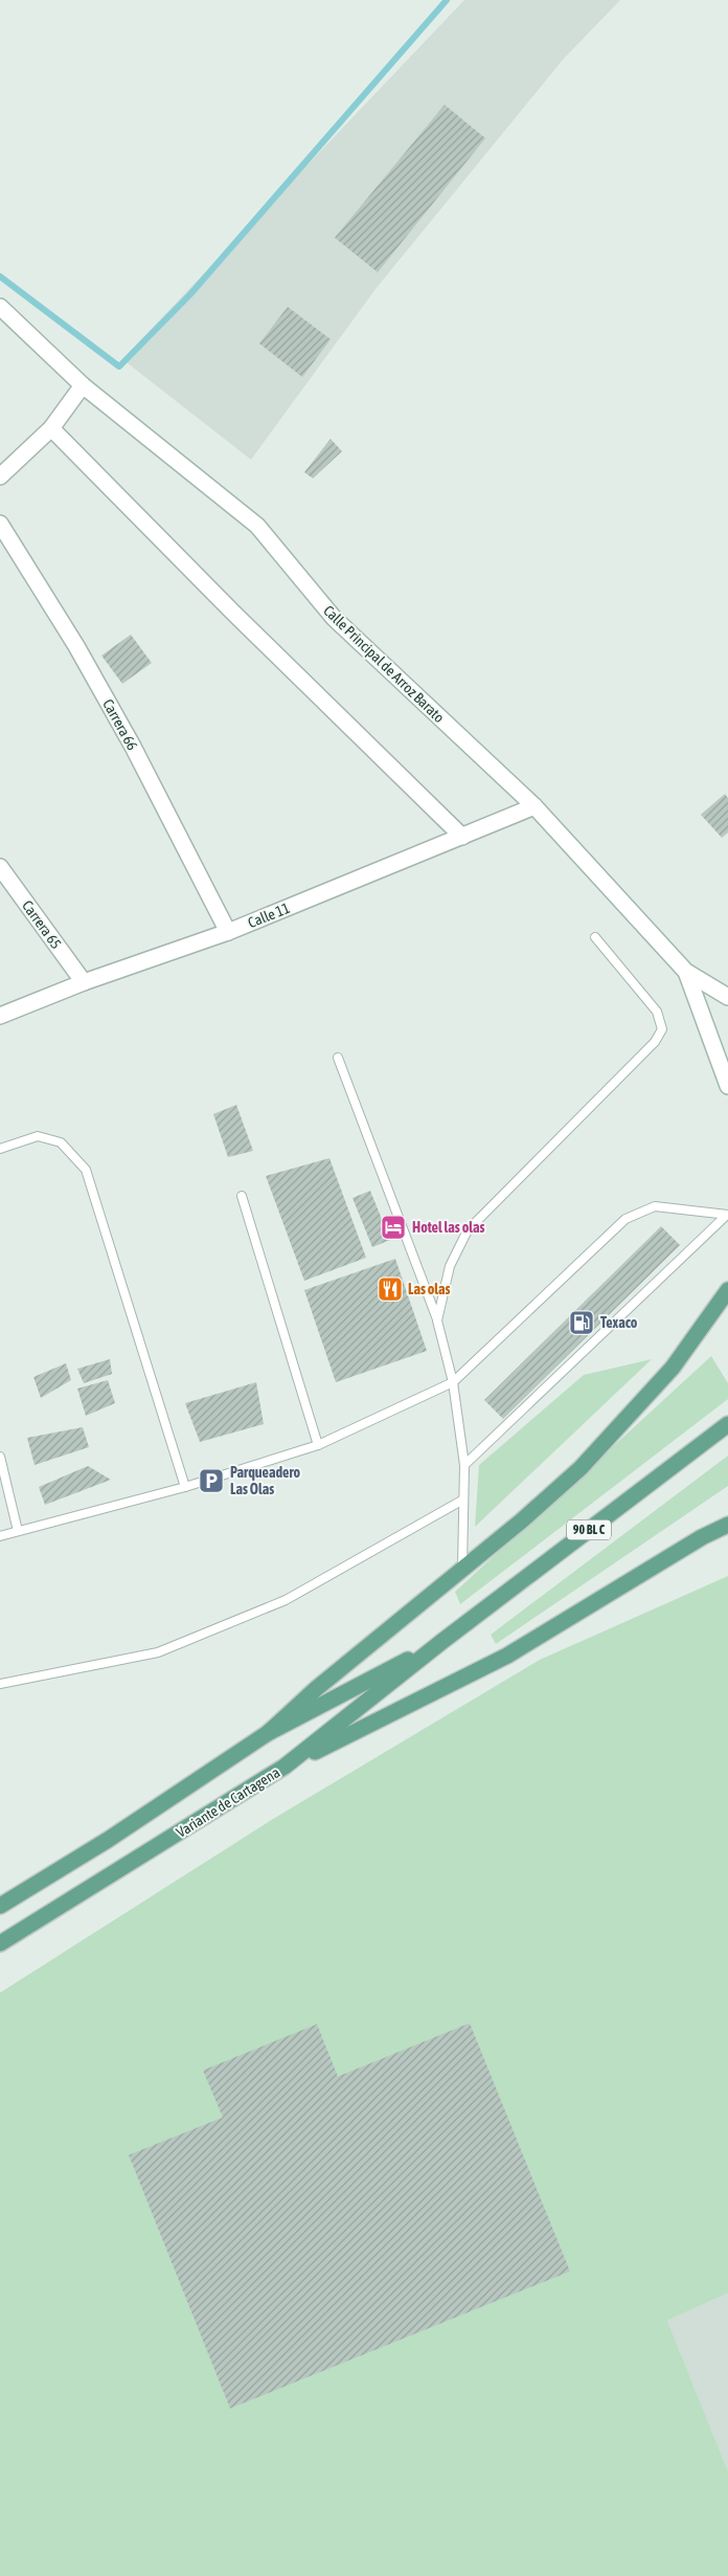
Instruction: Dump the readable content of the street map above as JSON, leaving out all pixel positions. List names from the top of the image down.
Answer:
{
  "streets": {
    "main road": ["90 BL C", "Variante de Cartagena"],
    "street": [
      "Calle Principal de Arroz Barato",
      "Carrera 66",
      "Calle 11",
      "Carrera 65"
    ]
  },
  "crossings": [
    ["Calle Principal de Arroz Barato", "Calle 11"],
    ["Carrera 66", "Calle 11"],
    ["Calle 11", "Carrera 65"]
  ],
  "places": {
    "hotel": ["Hotel las olas"],
    "restaurant": ["Las olas"],
    "fuel station": ["Texaco"],
    "parking": ["Parqueadero Las Olas"]
  }
}
